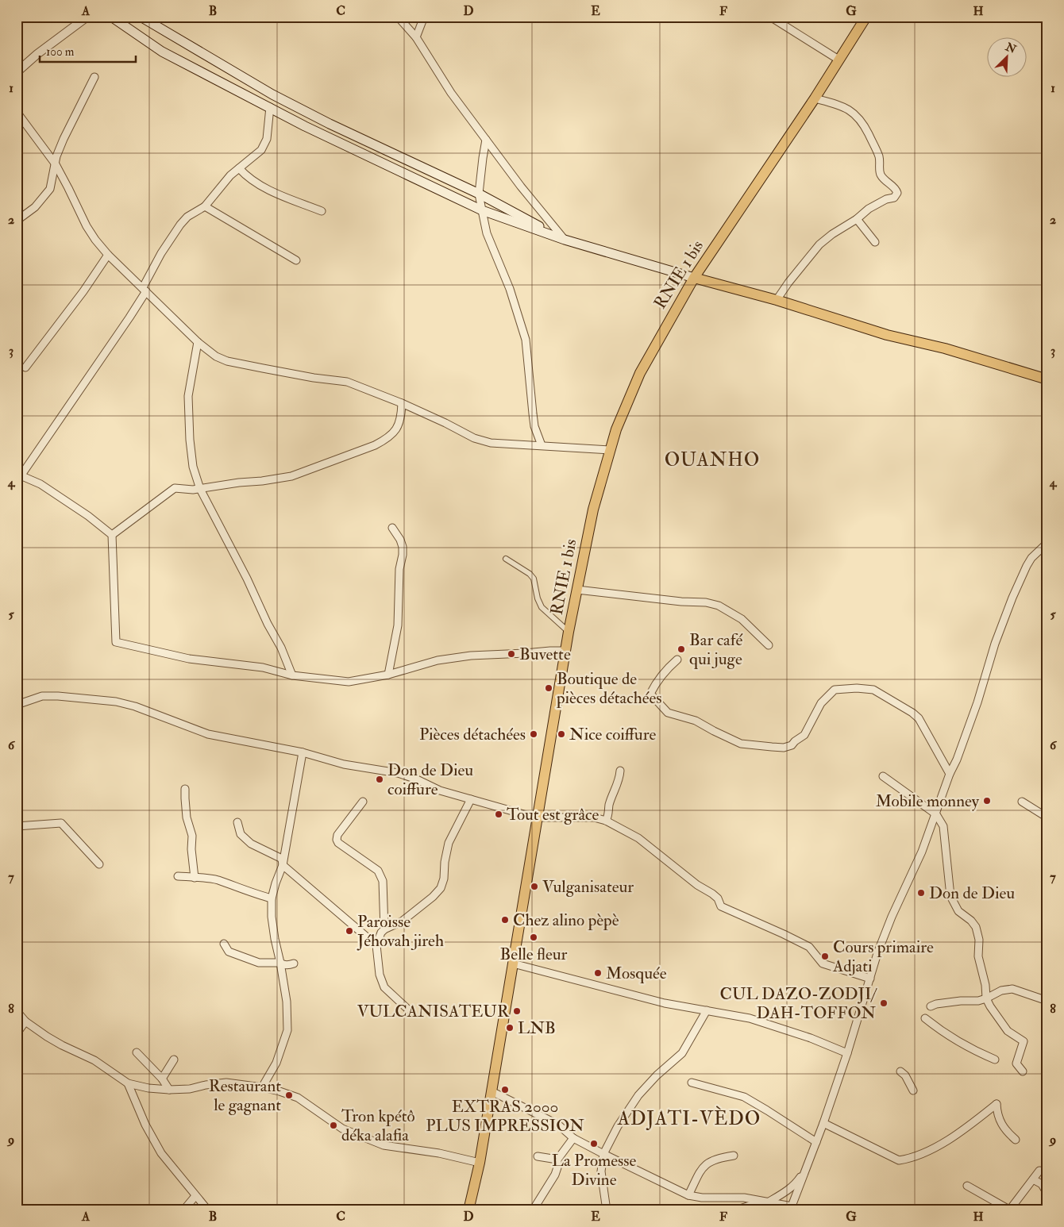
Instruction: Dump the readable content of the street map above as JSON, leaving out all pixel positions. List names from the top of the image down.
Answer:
{
  "streets": {
    "main road": ["RNIE 1 bis"]
  },
  "districts": ["OUANHO", "ADJATI-VÈDO"],
  "places": [
    "Bar café qui juge",
    "Buvette",
    "Boutique de pièces détachées",
    "Pièces détachées",
    "Nice coiffure",
    "Don de Dieu coiffure",
    "Mobile monney",
    "Tout est grâce",
    "Vulganisateur",
    "Don de Dieu",
    "Chez alino pèpè",
    "Paroisse Jéhovah jireh",
    "Belle fleur",
    "Cours primaire Adjati",
    "Mosquée",
    "CUL DAZO-ZODJI/ DAH-TOFFON",
    "VULCANISATEUR",
    "LNB",
    "EXTRAS 2000 PLUS IMPRESSION",
    "Restaurant le gagnant",
    "Tron kpétô déka alafia",
    "La Promesse Divine"
  ],
  "scale_bar": "100 m",
  "north": "top right",
  "grid": {
    "columns": [
      "A",
      "B",
      "C",
      "D",
      "E",
      "F",
      "G",
      "H"
    ],
    "rows": [
      "1",
      "2",
      "3",
      "4",
      "5",
      "6",
      "7",
      "8",
      "9"
    ]
  }
}
